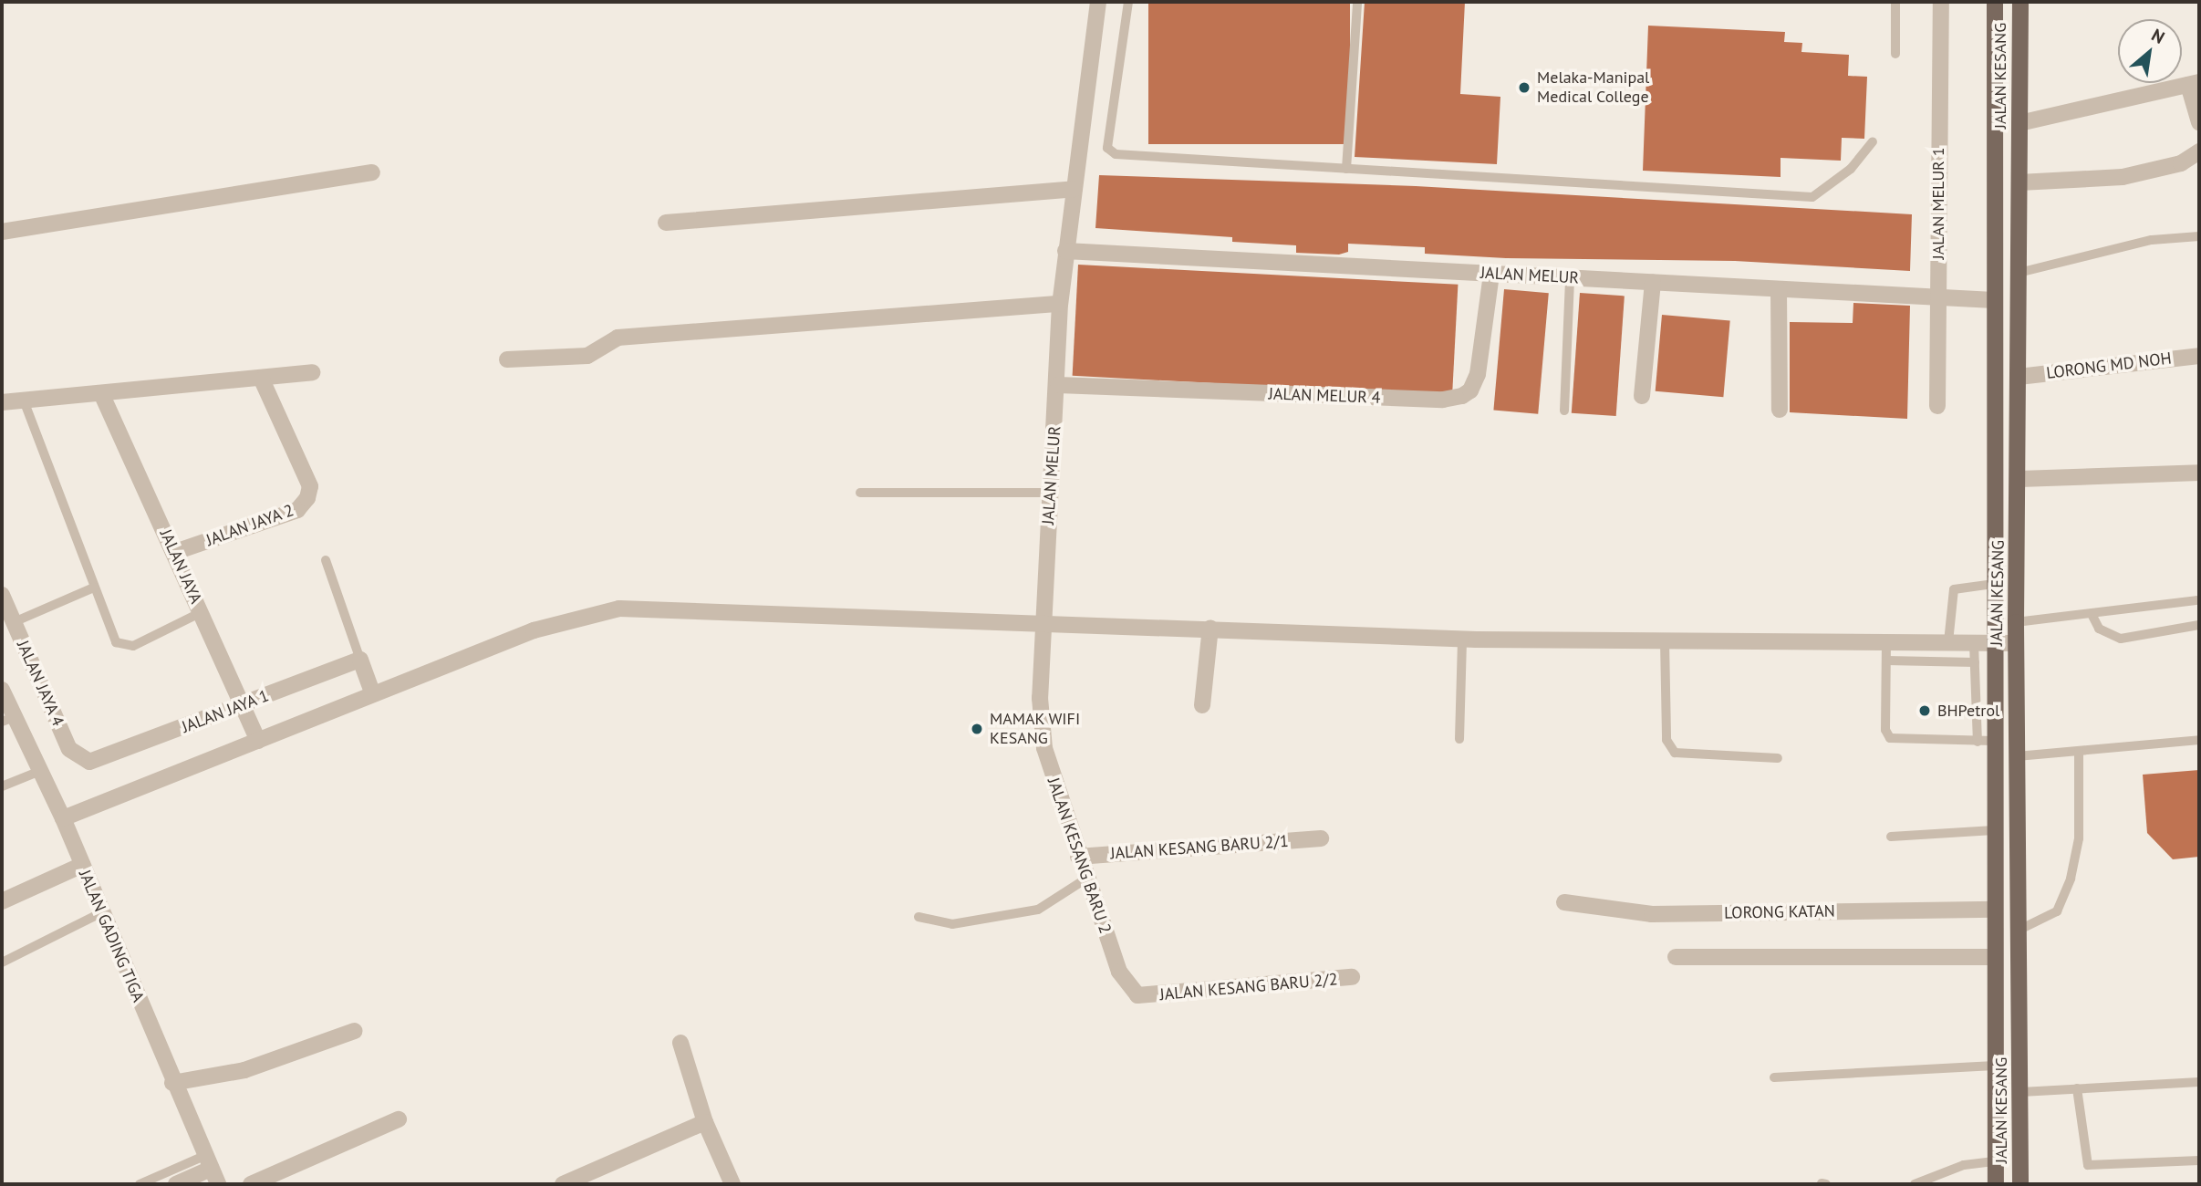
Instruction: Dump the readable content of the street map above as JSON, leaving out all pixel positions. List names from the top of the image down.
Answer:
{
  "streets": {
    "main road": ["JALAN KESANG"],
    "street": [
      "JALAN MELUR 1",
      "JALAN MELUR",
      "LORONG MD NOH",
      "JALAN MELUR 4",
      "JALAN JAYA 2",
      "JALAN JAYA",
      "JALAN JAYA 4",
      "JALAN JAYA 1",
      "JALAN KESANG BARU 2/1",
      "JALAN KESANG BARU 2",
      "LORONG KATAN",
      "JALAN GADING TIGA",
      "JALAN KESANG BARU 2/2"
    ]
  },
  "crossings": [
    ["JALAN KESANG", "JALAN MELUR"],
    ["JALAN KESANG", "LORONG MD NOH"],
    ["JALAN KESANG", "LORONG KATAN"],
    ["JALAN MELUR 1", "JALAN MELUR"],
    ["JALAN MELUR", "JALAN MELUR 4"],
    ["JALAN MELUR", "JALAN KESANG BARU 2"],
    ["JALAN JAYA 2", "JALAN JAYA"],
    ["JALAN JAYA", "JALAN JAYA 1"],
    ["JALAN JAYA 4", "JALAN JAYA 1"],
    ["JALAN KESANG BARU 2/1", "JALAN KESANG BARU 2"],
    ["JALAN KESANG BARU 2", "JALAN KESANG BARU 2/2"]
  ],
  "places": ["Melaka-Manipal Medical College", "BHPetrol", "MAMAK WIFI KESANG"],
  "north": "top right"
}
